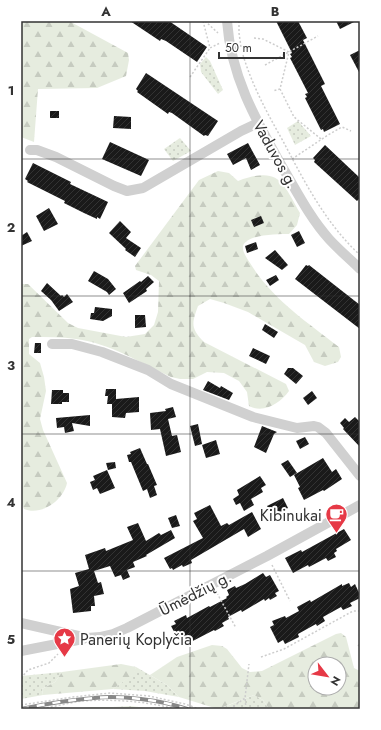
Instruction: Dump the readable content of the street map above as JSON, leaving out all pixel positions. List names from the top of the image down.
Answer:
{
  "streets": {
    "street": ["Vaduvos g.", "Ūmėdžių g."]
  },
  "places": {
    "cafe": ["Kibinukai"],
    "place": ["Panerių Koplyčia"]
  },
  "scale_bar": "50 m",
  "north": "bottom right",
  "grid": {
    "columns": ["A", "B"],
    "rows": [
      "1",
      "2",
      "3",
      "4",
      "5"
    ]
  }
}
